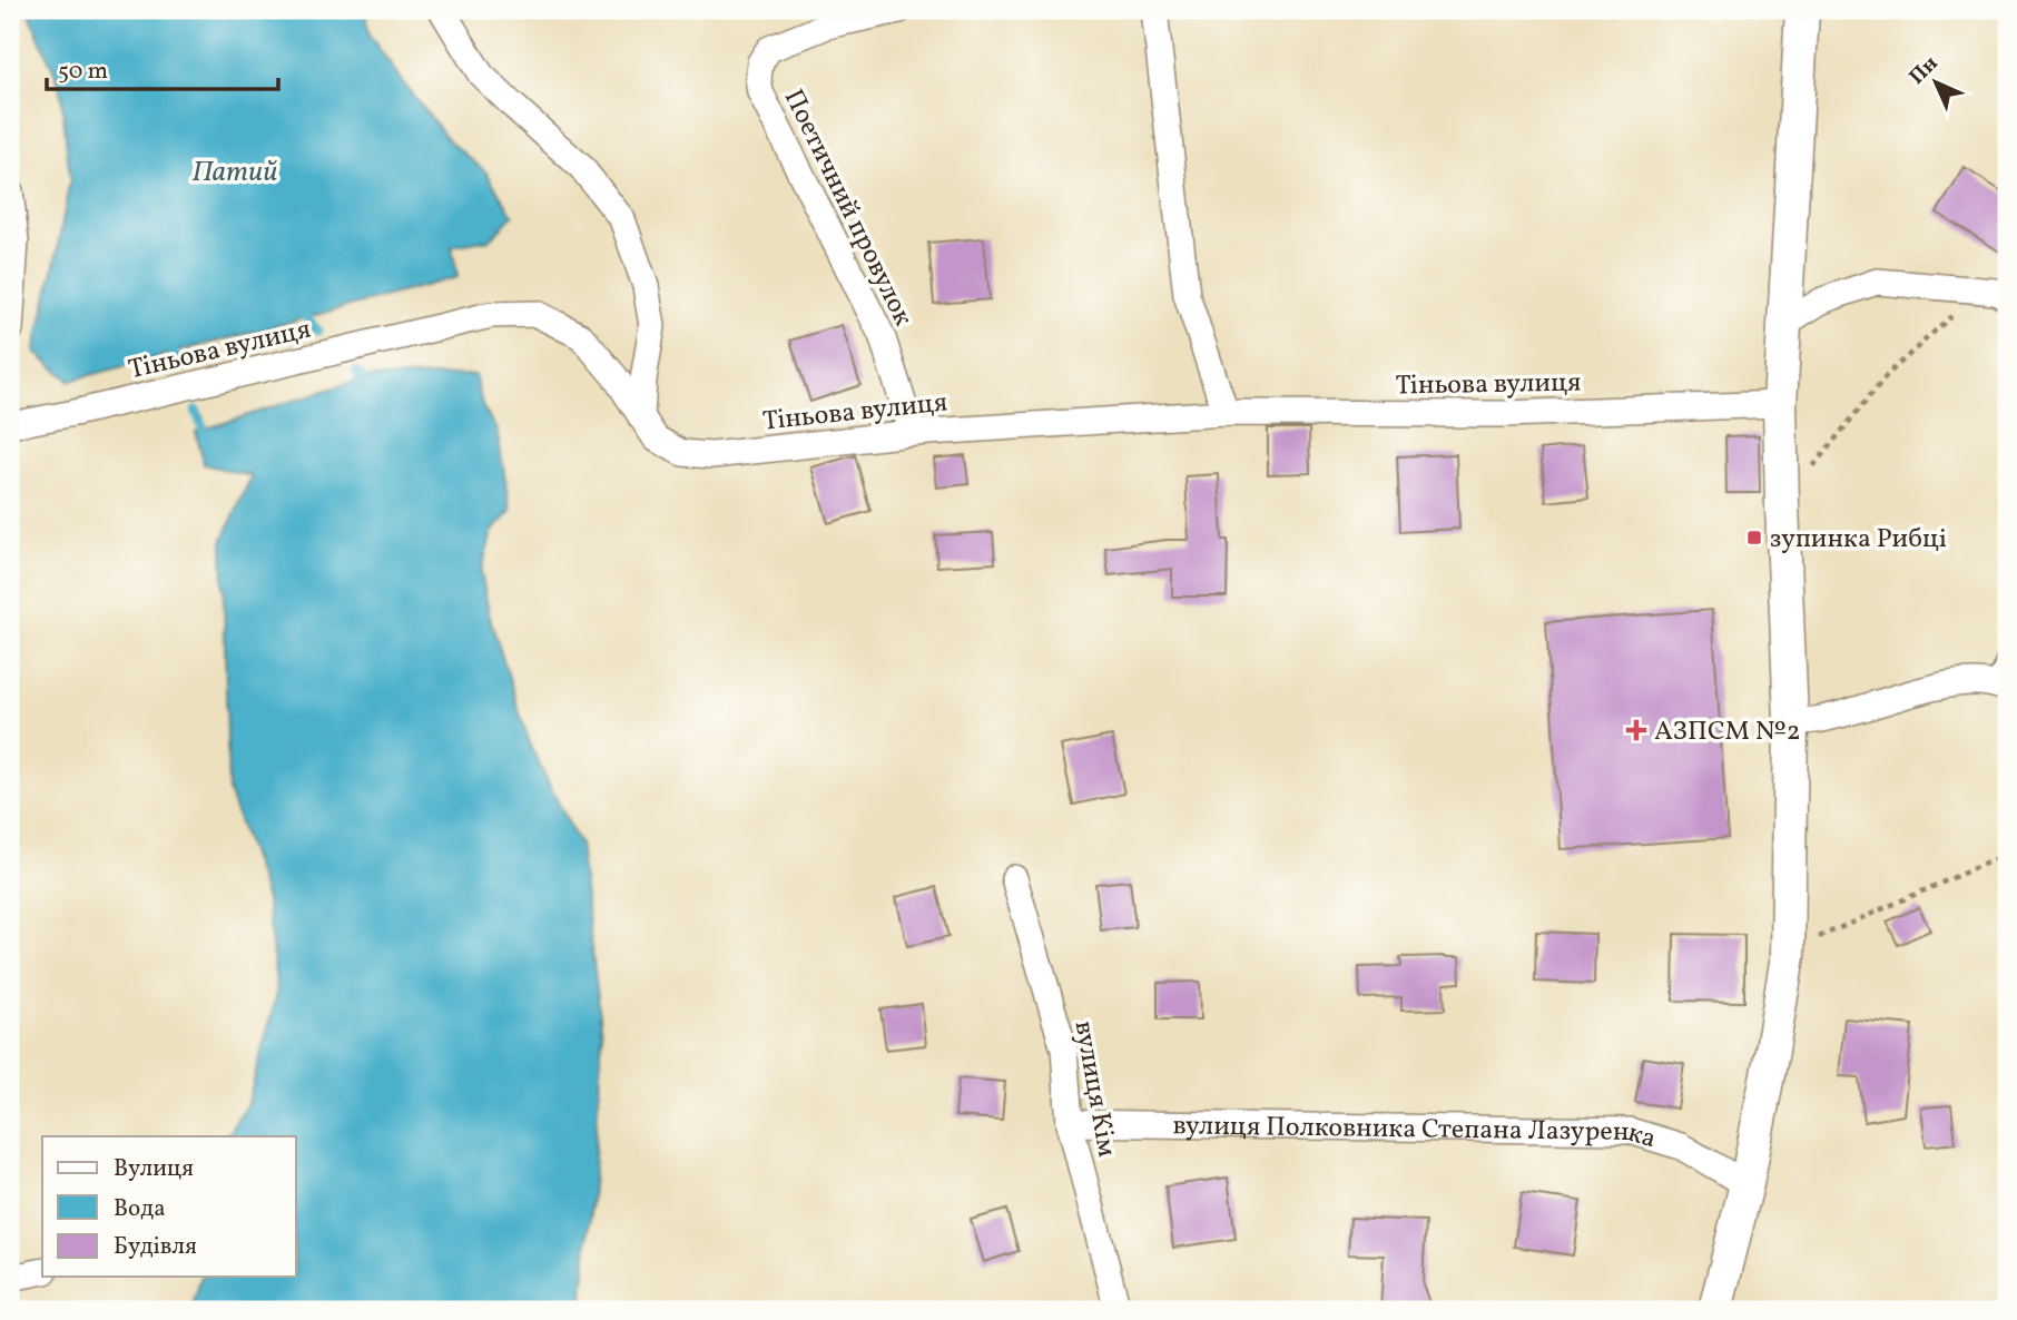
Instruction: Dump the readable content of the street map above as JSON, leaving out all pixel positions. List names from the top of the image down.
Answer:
{
  "streets": {
    "street": [
      "Поетичний провулок",
      "Тіньова вулиця",
      "вулиця Кім",
      "вулиця Полковника Степана Лазуренка"
    ]
  },
  "crossings": [
    ["Поетичний провулок", "Тіньова вулиця"],
    ["вулиця Кім", "вулиця Полковника Степана Лазуренка"]
  ],
  "water": ["Патий"],
  "places": {
    "transit": ["зупинка Рибці"],
    "health": ["АЗПСМ №2"]
  },
  "legend": ["Вулиця", "Вода", "Будівля"],
  "scale_bar": "50 m",
  "north": "top left"
}
